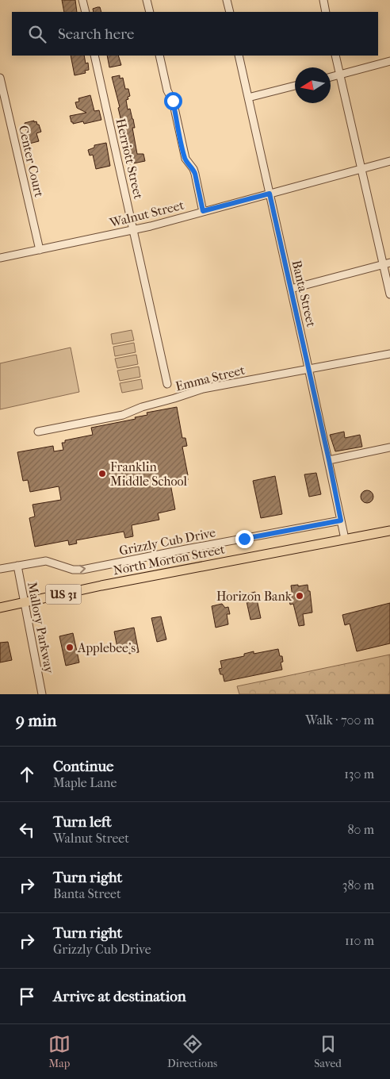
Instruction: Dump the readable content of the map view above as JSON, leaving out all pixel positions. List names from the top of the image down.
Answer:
{
  "streets": {
    "main road": ["North Morton Street", "US 31"],
    "street": [
      "Herriott Street",
      "Center Court",
      "Walnut Street",
      "Banta Street",
      "Emma Street",
      "Grizzly Cub Drive",
      "Mallory Parkway"
    ]
  },
  "crossings": [
    ["Herriott Street", "Walnut Street"],
    ["Center Court", "Walnut Street"],
    ["Walnut Street", "Banta Street"],
    ["Banta Street", "Emma Street"],
    ["Banta Street", "Grizzly Cub Drive"],
    ["Banta Street", "North Morton Street"],
    ["Grizzly Cub Drive", "Mallory Parkway"],
    ["North Morton Street", "Mallory Parkway"]
  ],
  "one_way": ["Grizzly Cub Drive"],
  "places": ["Franklin Middle School", "Horizon Bank", "Applebee's"],
  "north": "left",
  "page": {
    "search": "Search here",
    "heading": ["9 min", "Walk · 700 m"],
    "list": [
      ["Continue", "Maple Lane", "130 m"],
      ["Turn left", "Walnut Street", "80 m"],
      ["Turn right", "Banta Street", "380 m"],
      ["Turn right", "Grizzly Cub Drive", "110 m"],
      "Arrive at destination"
    ],
    "nav": ["Map", "Directions", "Saved"]
  }
}
